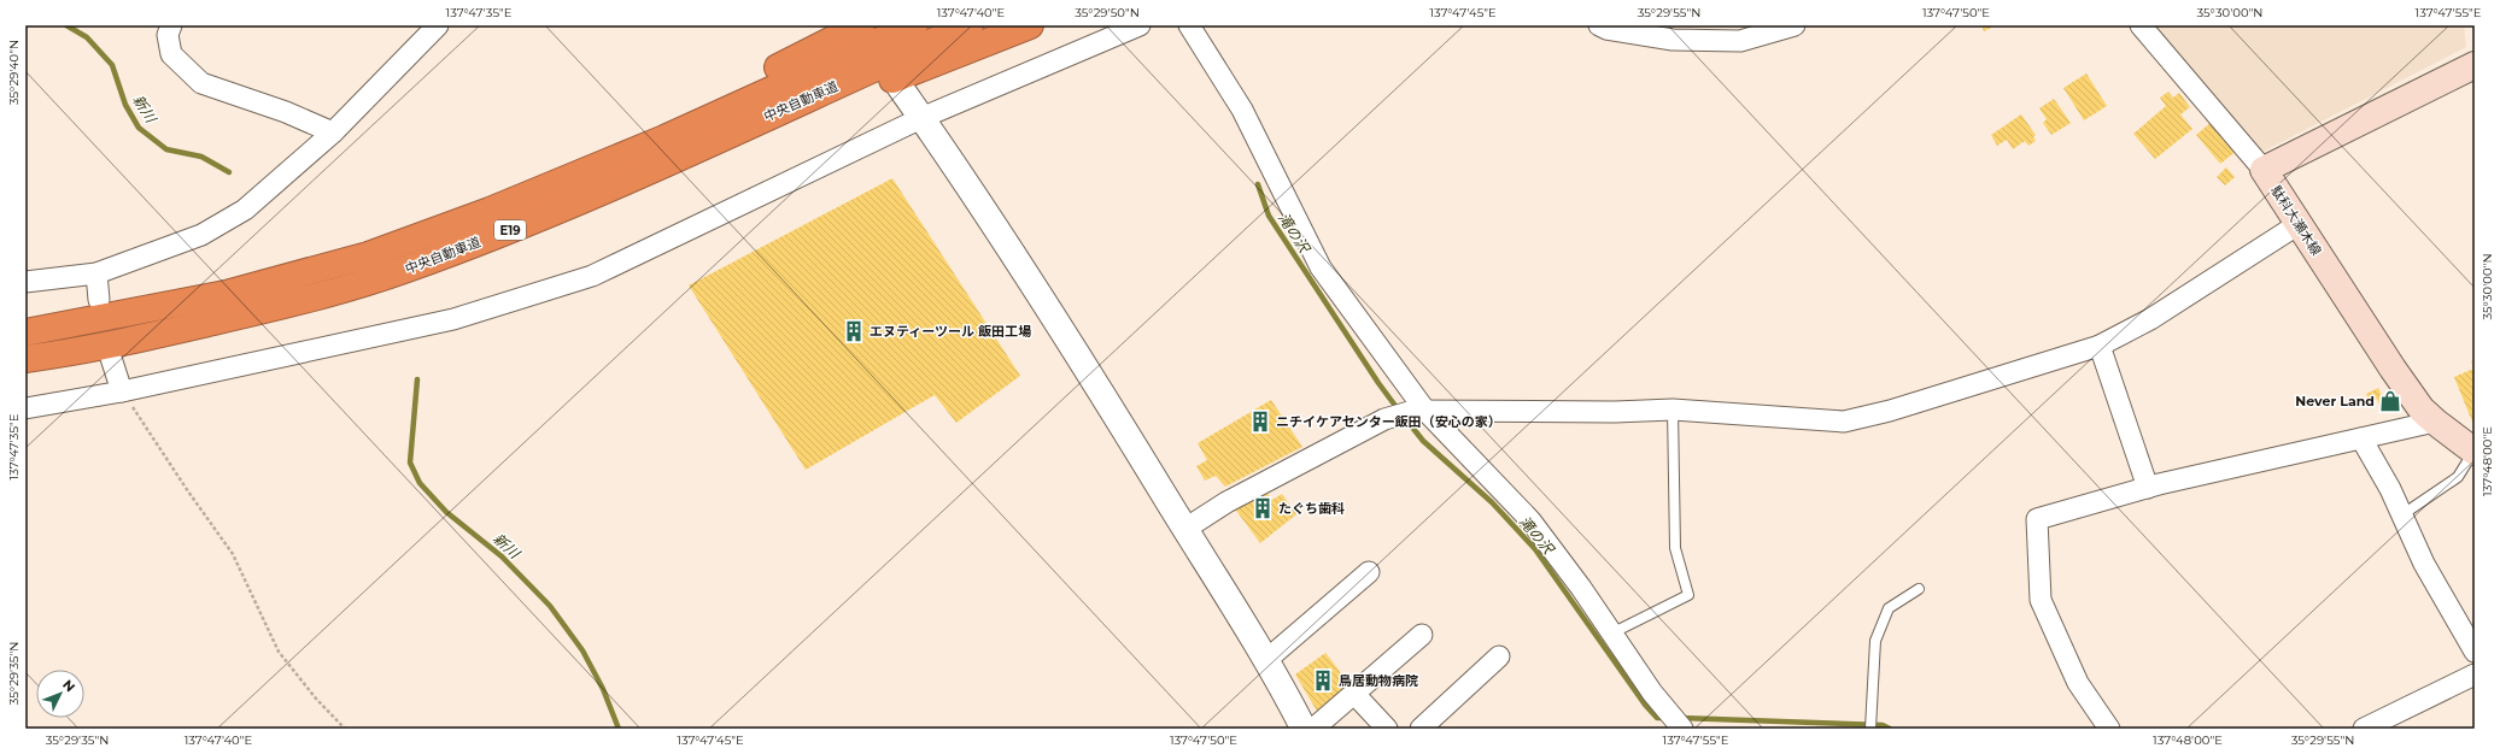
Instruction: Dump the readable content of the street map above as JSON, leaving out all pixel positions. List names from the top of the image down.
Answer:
{
  "streets": {
    "highway": ["中央自動車道", "E19"],
    "main road": ["駄科大瀬木線"]
  },
  "water": ["新川", "滝の沢"],
  "places": {
    "building": [
      "エヌティーツール 飯田工場",
      "ニチイケアセンター飯田（安心の家）",
      "たぐち歯科",
      "鳥居動物病院"
    ],
    "shop": ["Never Land"]
  },
  "north": "top right",
  "coordinates": [
    "137°47'35\"E",
    "137°47'40\"E",
    "35°29'50\"N",
    "137°47'45\"E",
    "35°29'55\"N",
    "137°47'50\"E",
    "35°30'00\"N",
    "137°47'55\"E",
    "35°29'40\"N",
    "137°48'00\"E",
    "35°29'35\"N"
  ]
}
